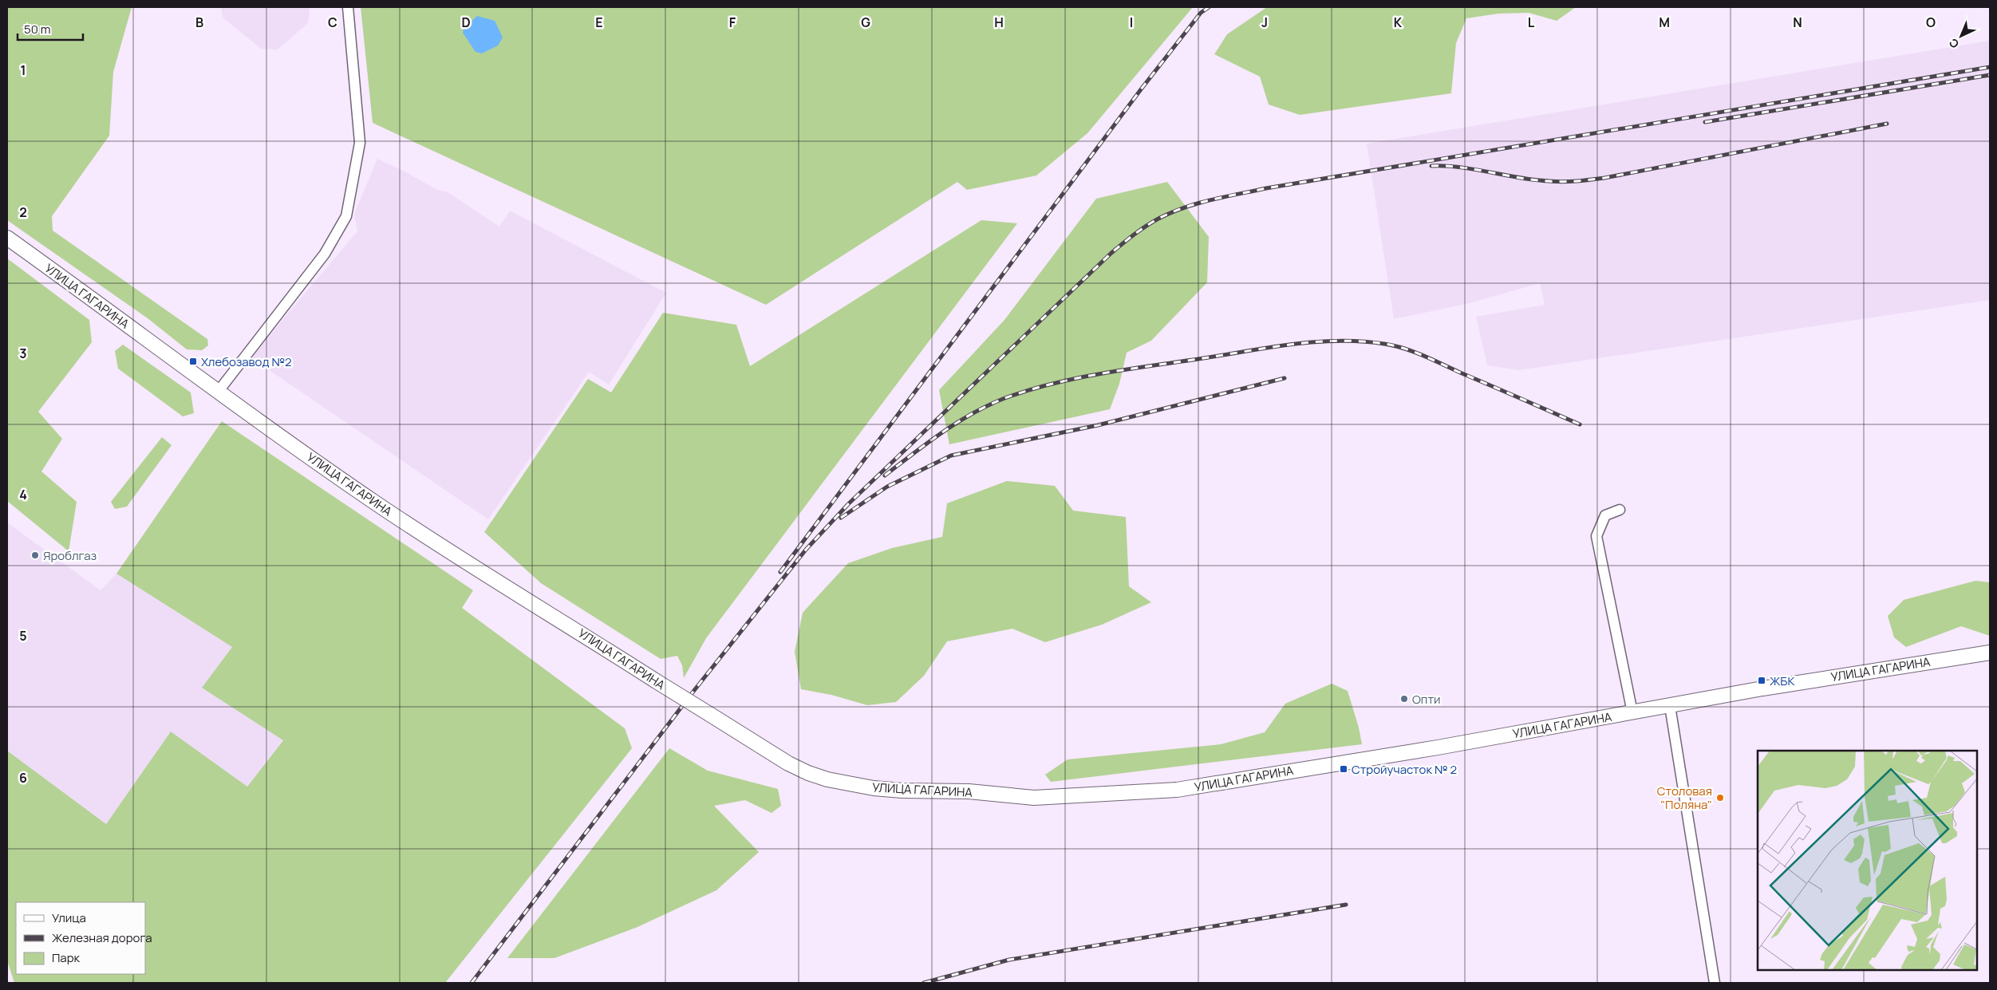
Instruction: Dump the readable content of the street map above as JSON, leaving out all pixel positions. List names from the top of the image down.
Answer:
{
  "streets": {
    "main road": ["УЛИЦА ГАГАРИНА"]
  },
  "places": {
    "transit": ["Хлебозавод №2", "ЖБК", "Стройучасток № 2"],
    "other": ["Яроблгаз", "Опти", "Столовая \"Поляна\""]
  },
  "legend": ["Улица", "Железная дорога", "Парк"],
  "scale_bar": "50 m",
  "north": "bottom left",
  "grid": {
    "columns": [
      "B",
      "C",
      "D",
      "E",
      "F",
      "G",
      "H",
      "I",
      "J",
      "K",
      "L",
      "M",
      "N",
      "O"
    ],
    "rows": [
      "1",
      "2",
      "3",
      "4",
      "5",
      "6"
    ]
  }
}
